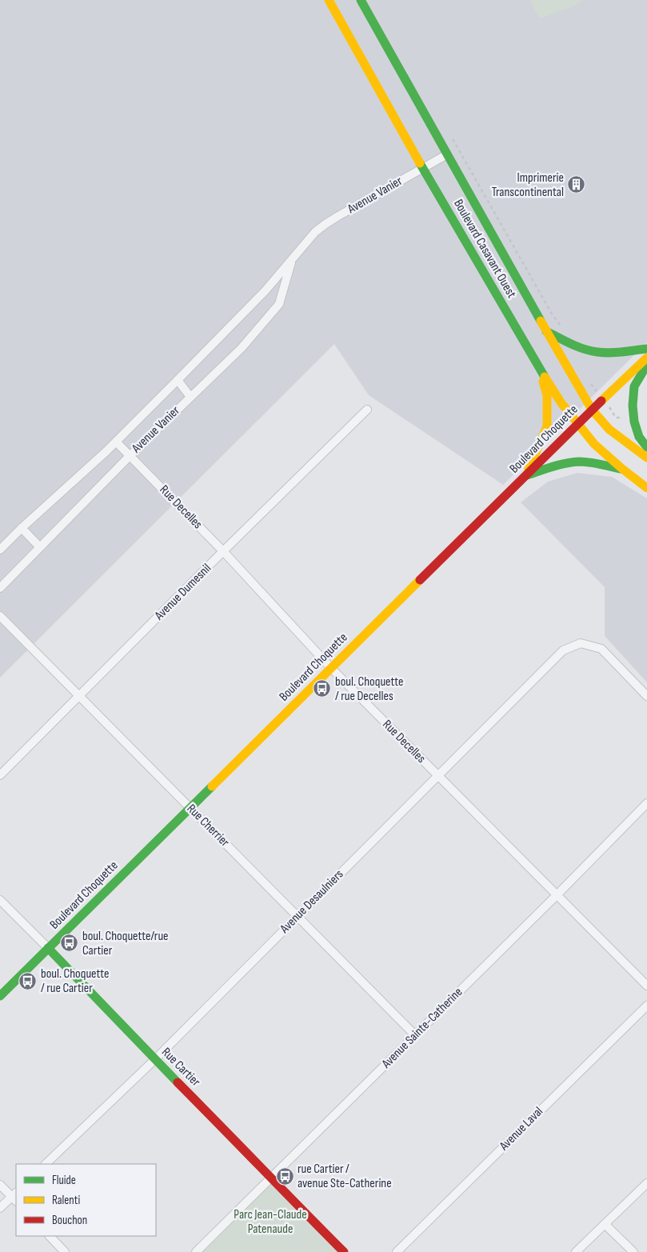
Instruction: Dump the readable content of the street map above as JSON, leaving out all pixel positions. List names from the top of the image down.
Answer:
{
  "streets": {
    "main road": ["Boulevard Casavant Ouest", "Boulevard Choquette", "Rue Cartier"],
    "street": [
      "Avenue Vanier",
      "Rue Decelles",
      "Avenue Dumesnil",
      "Rue Cherrier",
      "Avenue Desaulniers",
      "Avenue Sainte-Catherine",
      "Avenue Laval"
    ]
  },
  "crossings": [
    ["Avenue Vanier", "Boulevard Casavant Ouest"],
    ["Avenue Vanier", "Rue Decelles"],
    ["Boulevard Casavant Ouest", "Boulevard Choquette"],
    ["Boulevard Choquette", "Rue Decelles"],
    ["Boulevard Choquette", "Rue Cherrier"],
    ["Boulevard Choquette", "Rue Cartier"],
    ["Rue Decelles", "Avenue Dumesnil"],
    ["Rue Decelles", "Avenue Desaulniers"],
    ["Rue Decelles", "Avenue Sainte-Catherine"],
    ["Avenue Dumesnil", "Rue Cherrier"],
    ["Rue Cherrier", "Avenue Desaulniers"],
    ["Rue Cherrier", "Avenue Sainte-Catherine"],
    ["Avenue Desaulniers", "Rue Cartier"],
    ["Avenue Sainte-Catherine", "Rue Cartier"]
  ],
  "parks": ["Parc Jean-Claude Patenaude"],
  "places": {
    "building": ["Imprimerie Transcontinental"],
    "bus stop": [
      "boul. Choquette / rue Decelles",
      "boul. Choquette/rue Cartier",
      "boul. Choquette / rue Cartier",
      "rue Cartier / avenue Ste-Catherine"
    ]
  },
  "legend": ["Fluide", "Ralenti", "Bouchon"]
}
